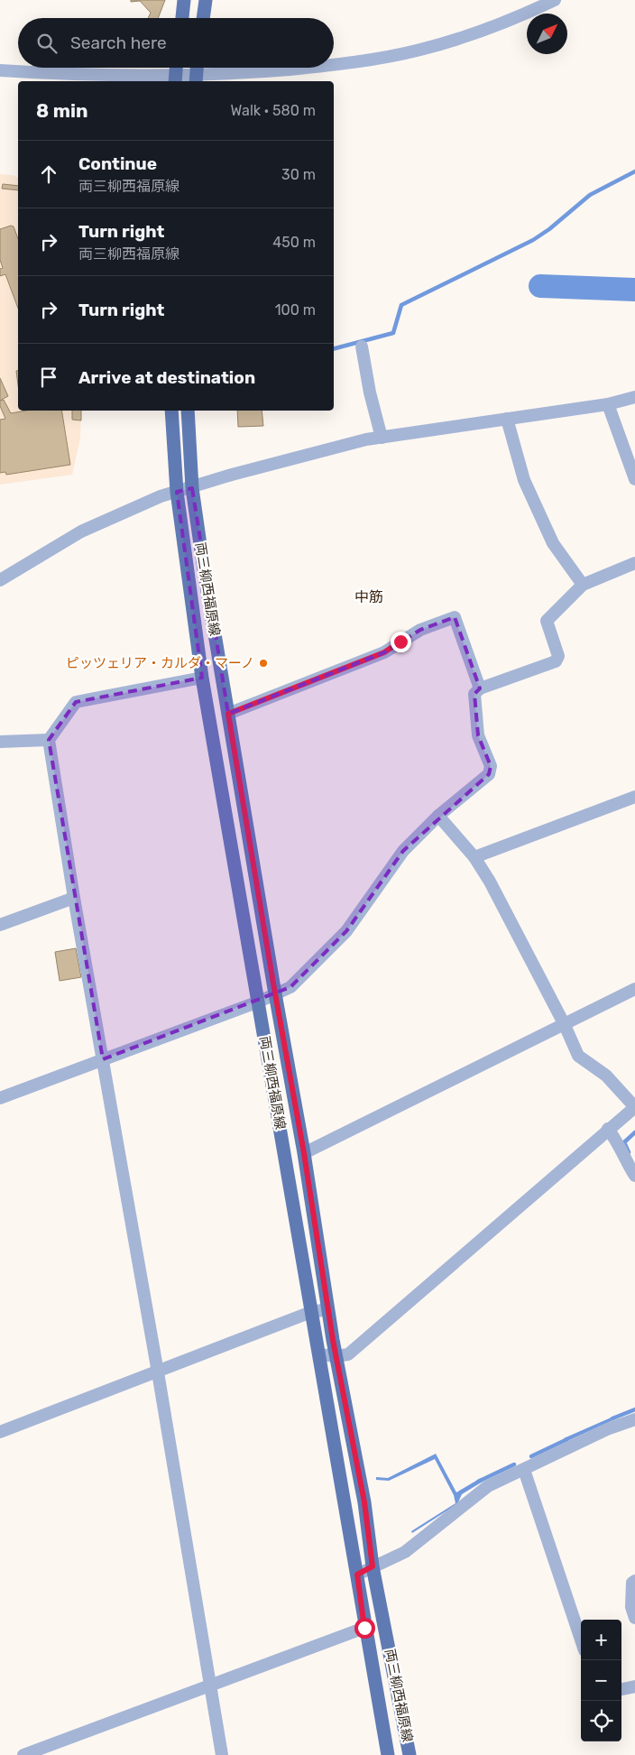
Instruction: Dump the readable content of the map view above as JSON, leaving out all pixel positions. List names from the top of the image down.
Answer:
{
  "streets": {
    "main road": ["両三柳西福原線"]
  },
  "districts": ["中筋"],
  "places": ["ピッツェリア・カルダ・マーノ"],
  "north": "top right",
  "page": {
    "search": "Search here",
    "heading": ["8 min", "Walk · 580 m"],
    "list": [
      ["Continue", "両三柳西福原線", "30 m"],
      ["Turn right", "両三柳西福原線", "450 m"],
      ["Turn right", "100 m"],
      "Arrive at destination"
    ],
    "map_buttons": ["+", "−"]
  }
}
